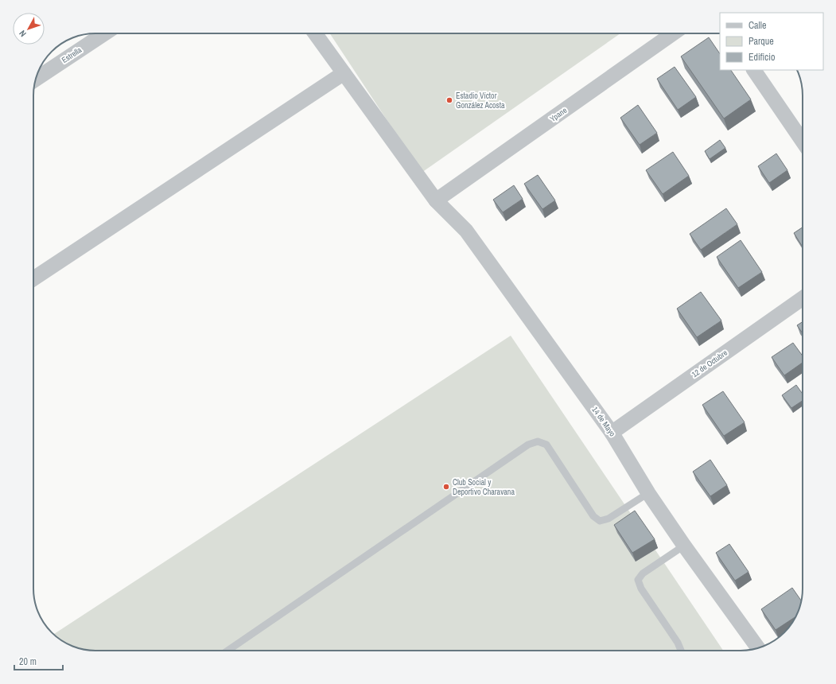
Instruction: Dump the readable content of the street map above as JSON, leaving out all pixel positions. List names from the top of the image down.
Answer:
{
  "streets": {
    "street": [
      "Estrella",
      "Ypane",
      "12 de Octubre",
      "14 de Mayo"
    ]
  },
  "crossings": [
    ["Ypane", "14 de Mayo"],
    ["12 de Octubre", "14 de Mayo"]
  ],
  "places": ["Estadio Víctor González Acosta", "Club Social y Deportivo Charavana"],
  "legend": ["Calle", "Parque", "Edificio"],
  "scale_bar": "20 m",
  "north": "bottom left"
}
